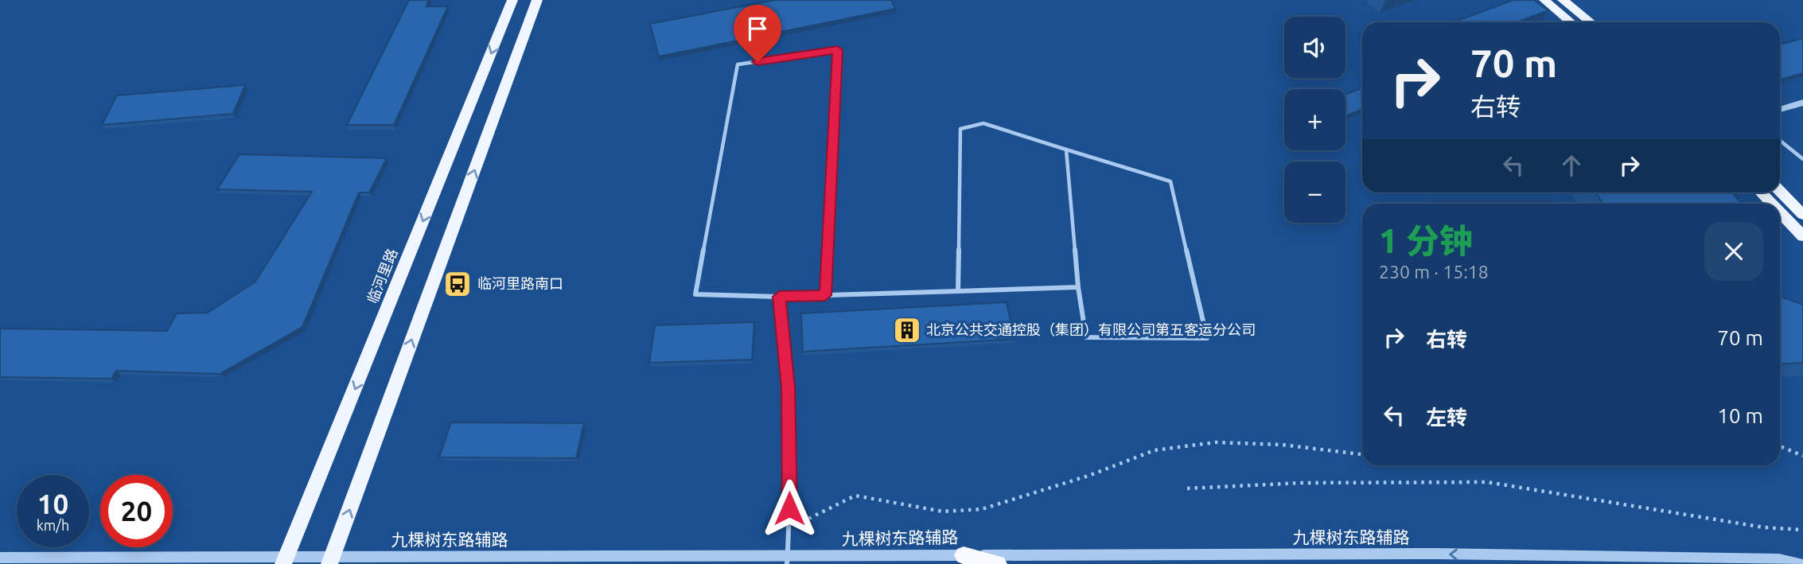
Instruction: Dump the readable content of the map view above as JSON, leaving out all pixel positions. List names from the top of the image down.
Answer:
{
  "streets": {
    "main road": ["临河里路"],
    "street": ["九棵树东路辅路"]
  },
  "crossings": [
    ["临河里路", "九棵树东路辅路"]
  ],
  "one_way": ["九棵树东路辅路"],
  "places": {
    "bus stop": ["临河里路南口"],
    "building": ["北京公共交通控股（集团）有限公司第五客运分公司"]
  },
  "page": {
    "map_buttons": ["+", "−"],
    "turn": ["70 m", "右转"],
    "heading": ["1 分钟", "230 m · 15:18"],
    "list": [
      {
        "name": "右转",
        "value": "70 m"
      },
      {
        "name": "左转",
        "value": "10 m"
      }
    ],
    "speed": "10 km/h",
    "limit": "20"
  }
}
